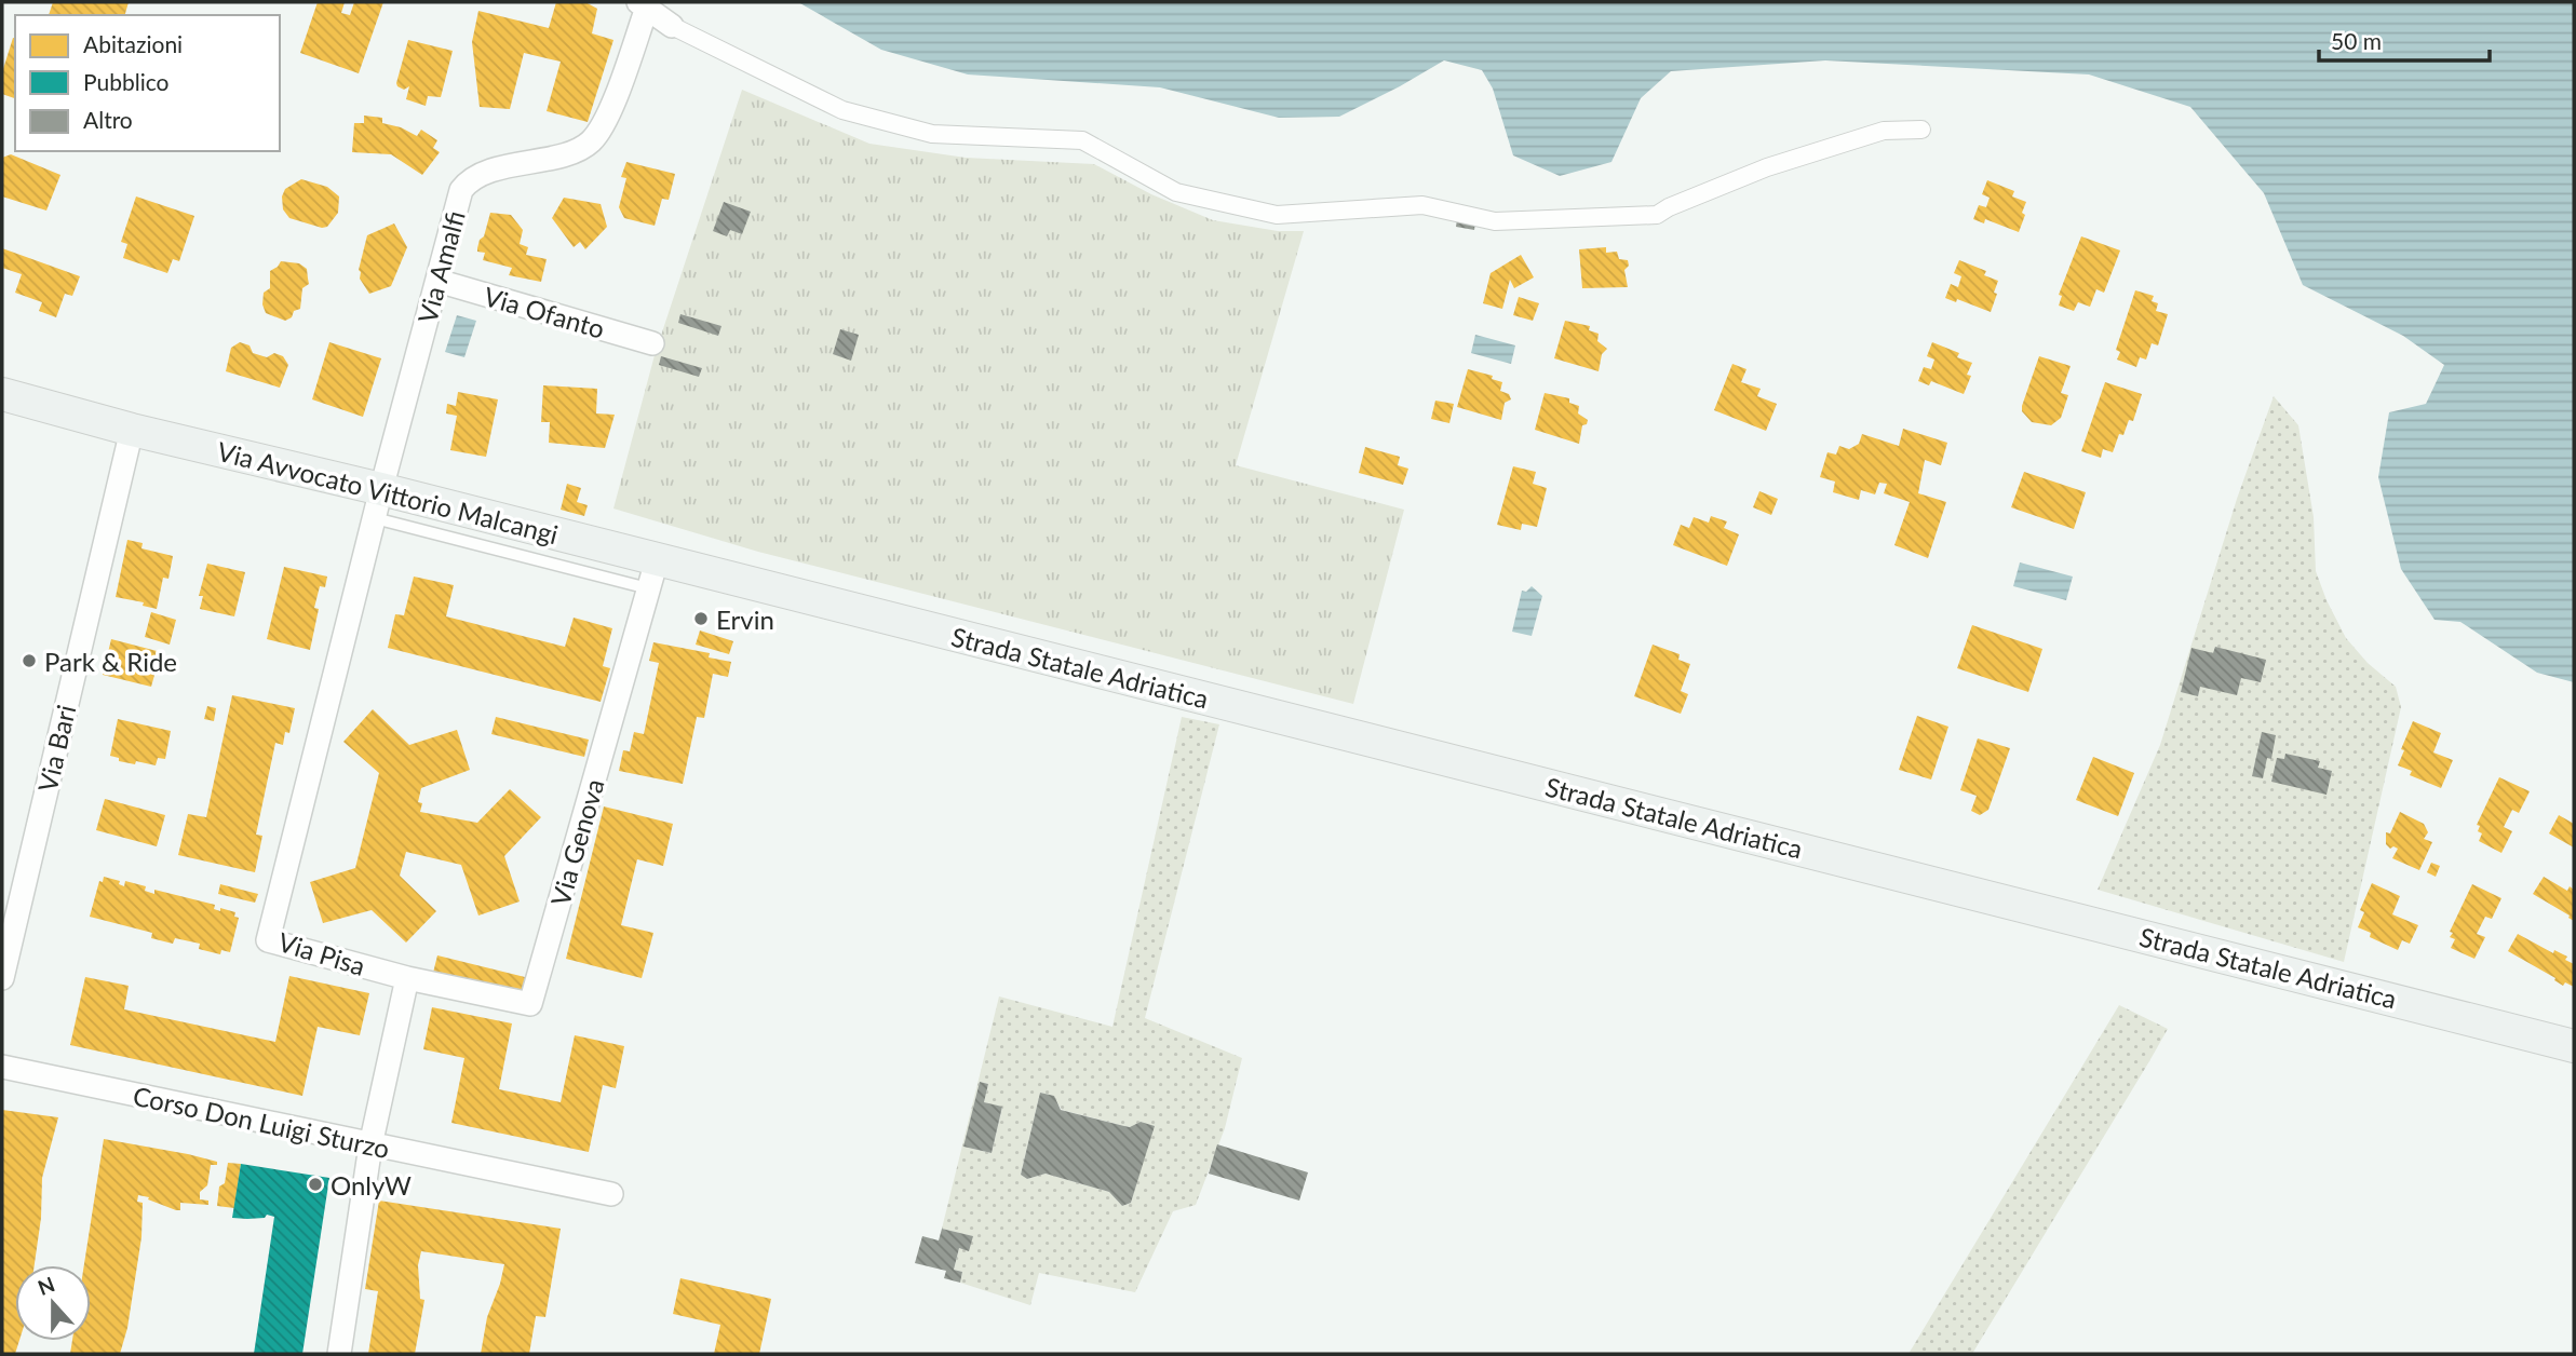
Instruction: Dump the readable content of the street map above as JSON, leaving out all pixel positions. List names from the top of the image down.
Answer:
{
  "streets": {
    "main road": ["Via Avvocato Vittorio Malcangi", "Strada Statale Adriatica"],
    "street": [
      "Via Amalfi",
      "Via Ofanto",
      "Via Bari",
      "Via Genova",
      "Via Pisa",
      "Corso Don Luigi Sturzo"
    ]
  },
  "crossings": [
    ["Via Amalfi", "Via Ofanto"],
    ["Via Amalfi", "Via Avvocato Vittorio Malcangi"],
    ["Via Amalfi", "Via Pisa"],
    ["Via Avvocato Vittorio Malcangi", "Strada Statale Adriatica"],
    ["Via Avvocato Vittorio Malcangi", "Via Bari"],
    ["Via Avvocato Vittorio Malcangi", "Via Genova"],
    ["Via Avvocato Vittorio Malcangi", "Via Pisa"],
    ["Via Genova", "Via Pisa"]
  ],
  "places": ["Ervin", "Park & Ride", "OnlyW"],
  "legend": ["Abitazioni", "Pubblico", "Altro"],
  "scale_bar": "50 m",
  "north": "top"
}
